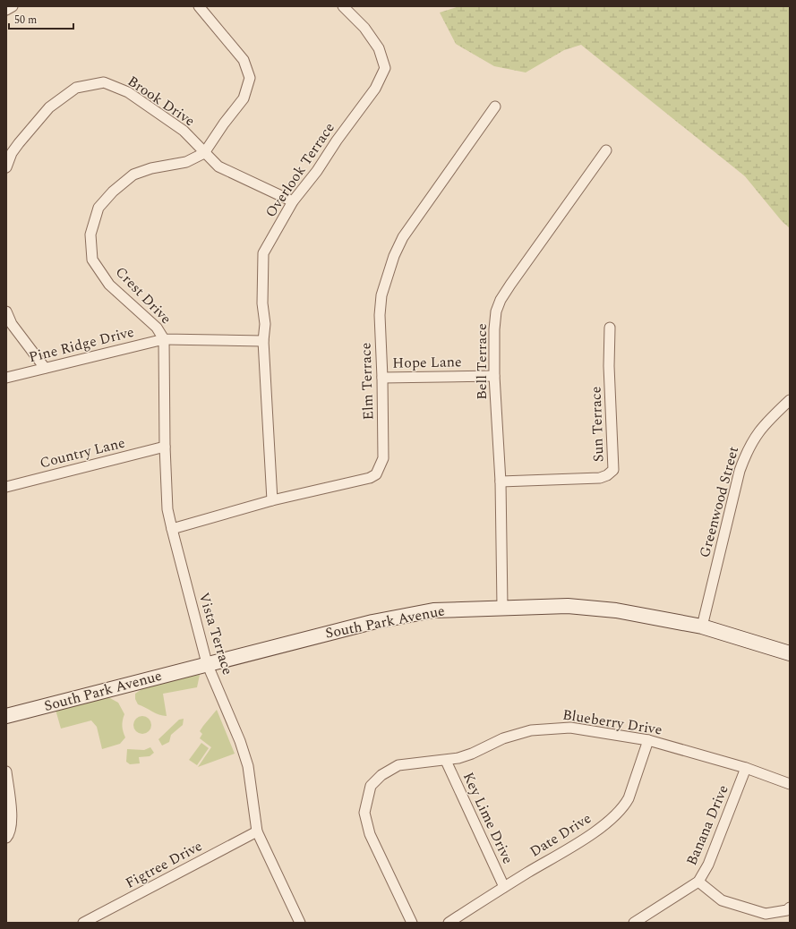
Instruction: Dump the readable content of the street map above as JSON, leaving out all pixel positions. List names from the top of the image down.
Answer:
{
  "streets": {
    "street": [
      "Brook Drive",
      "Overlook Terrace",
      "Crest Drive",
      "Pine Ridge Drive",
      "Bell Terrace",
      "Hope Lane",
      "Elm Terrace",
      "Sun Terrace",
      "Country Lane",
      "Greenwood Street",
      "South Park Avenue",
      "Vista Terrace",
      "Blueberry Drive",
      "Key Lime Drive",
      "Banana Drive",
      "Date Drive",
      "Figtree Drive"
    ]
  },
  "crossings": [
    ["Brook Drive", "Crest Drive"],
    ["Overlook Terrace", "Crest Drive"],
    ["Overlook Terrace", "Elm Terrace"],
    ["Crest Drive", "Pine Ridge Drive"],
    ["Crest Drive", "Vista Terrace"],
    ["Pine Ridge Drive", "Vista Terrace"],
    ["Bell Terrace", "Hope Lane"],
    ["Bell Terrace", "Sun Terrace"],
    ["Bell Terrace", "South Park Avenue"],
    ["Hope Lane", "Elm Terrace"],
    ["Elm Terrace", "Vista Terrace"],
    ["Country Lane", "Vista Terrace"],
    ["Greenwood Street", "South Park Avenue"],
    ["South Park Avenue", "Vista Terrace"],
    ["Vista Terrace", "Figtree Drive"],
    ["Blueberry Drive", "Key Lime Drive"],
    ["Blueberry Drive", "Banana Drive"],
    ["Blueberry Drive", "Date Drive"],
    ["Key Lime Drive", "Date Drive"]
  ],
  "scale_bar": "50 m"
}
